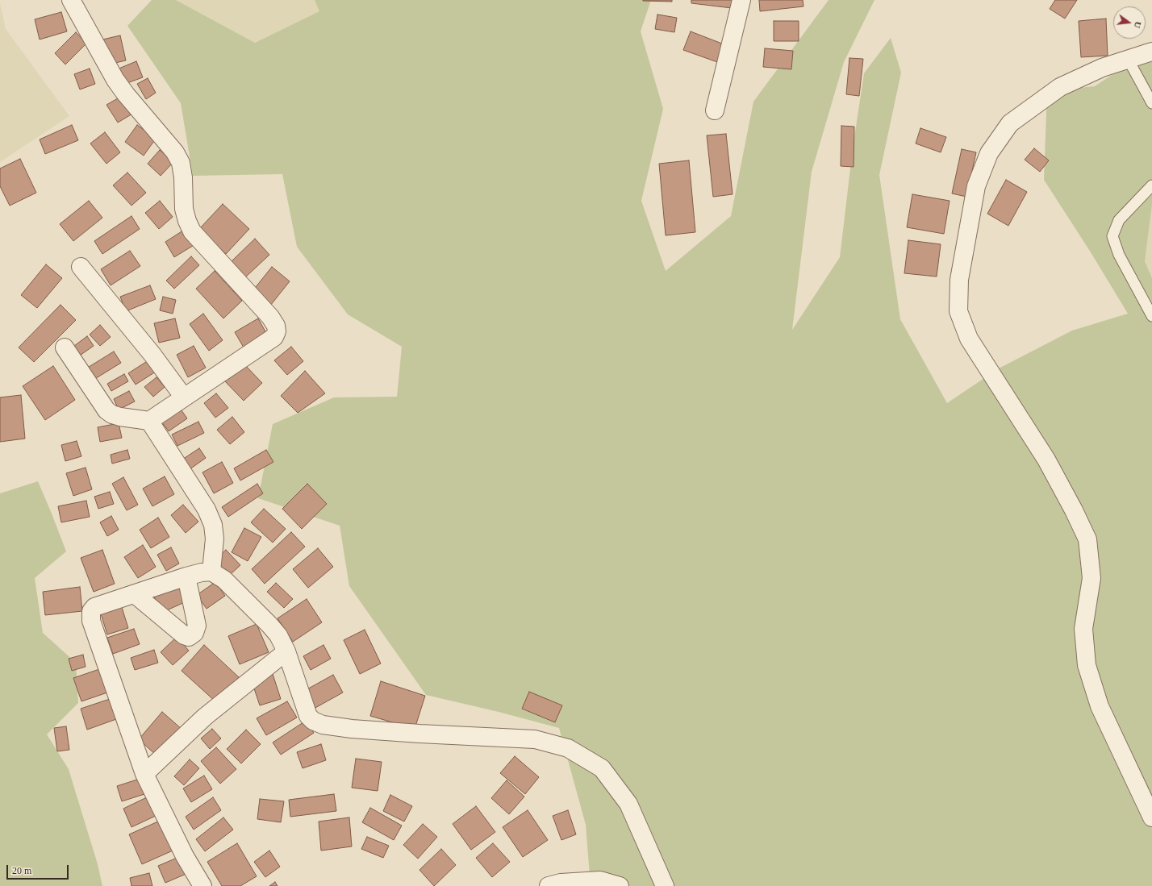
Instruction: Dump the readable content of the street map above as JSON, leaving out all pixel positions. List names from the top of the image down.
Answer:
{
  "scale_bar": "20 m",
  "north": "right"
}
